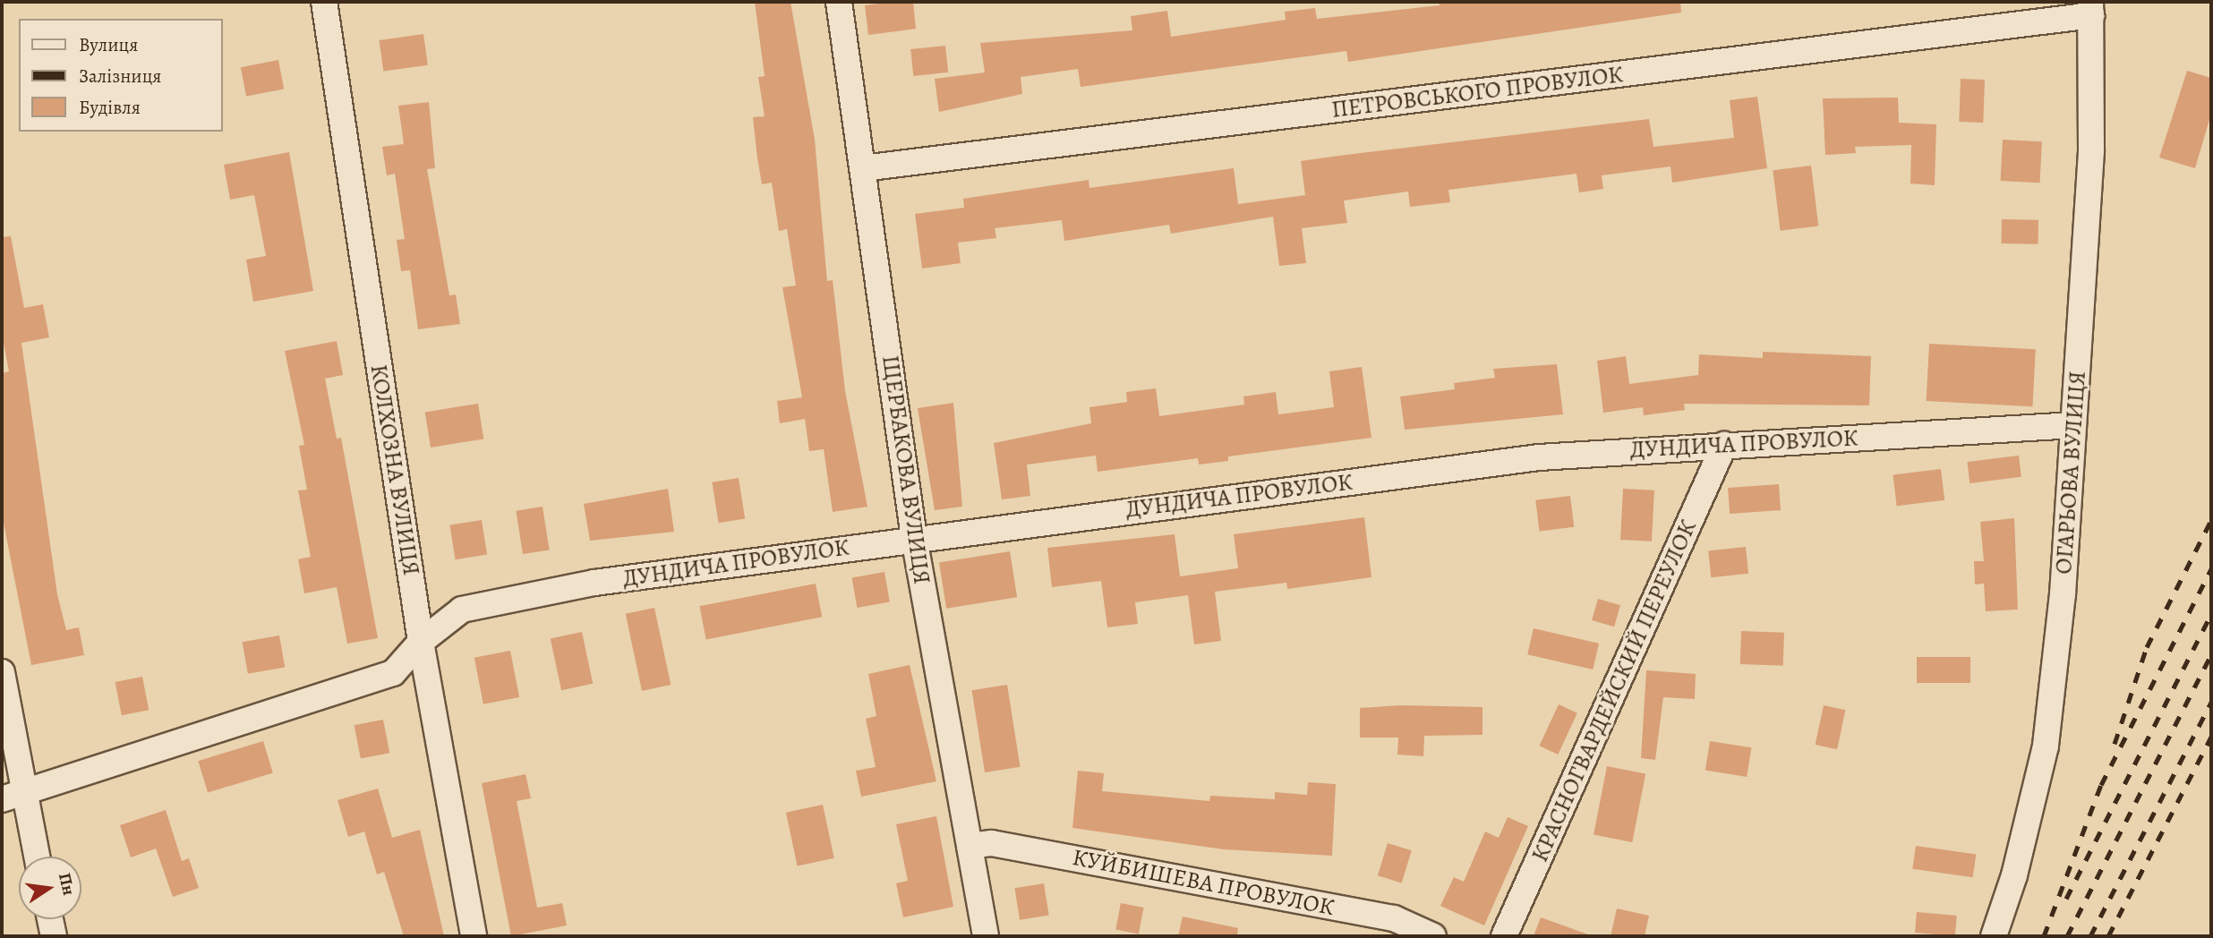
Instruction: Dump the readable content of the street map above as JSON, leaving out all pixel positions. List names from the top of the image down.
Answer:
{
  "streets": {
    "street": [
      "ПЕТРОВСЬКОГО ПРОВУЛОК",
      "ДУНДИЧА ПРОВУЛОК",
      "КОЛХОЗНА ВУЛИЦЯ",
      "ЩЕРБАКОВА ВУЛИЦЯ",
      "ОГАРЬОВА ВУЛИЦЯ",
      "КРАСНОГВАРДЕЙСКИЙ ПЕРЕУЛОК",
      "КУЙБИШЕВА ПРОВУЛОК"
    ]
  },
  "crossings": [
    ["ПЕТРОВСЬКОГО ПРОВУЛОК", "ЩЕРБАКОВА ВУЛИЦЯ"],
    ["ПЕТРОВСЬКОГО ПРОВУЛОК", "ОГАРЬОВА ВУЛИЦЯ"],
    ["ДУНДИЧА ПРОВУЛОК", "КОЛХОЗНА ВУЛИЦЯ"],
    ["ДУНДИЧА ПРОВУЛОК", "ЩЕРБАКОВА ВУЛИЦЯ"],
    ["ДУНДИЧА ПРОВУЛОК", "ОГАРЬОВА ВУЛИЦЯ"],
    ["ДУНДИЧА ПРОВУЛОК", "КРАСНОГВАРДЕЙСКИЙ ПЕРЕУЛОК"],
    ["ЩЕРБАКОВА ВУЛИЦЯ", "КУЙБИШЕВА ПРОВУЛОК"]
  ],
  "legend": ["Вулиця", "Залізниця", "Будівля"],
  "north": "right"
}
